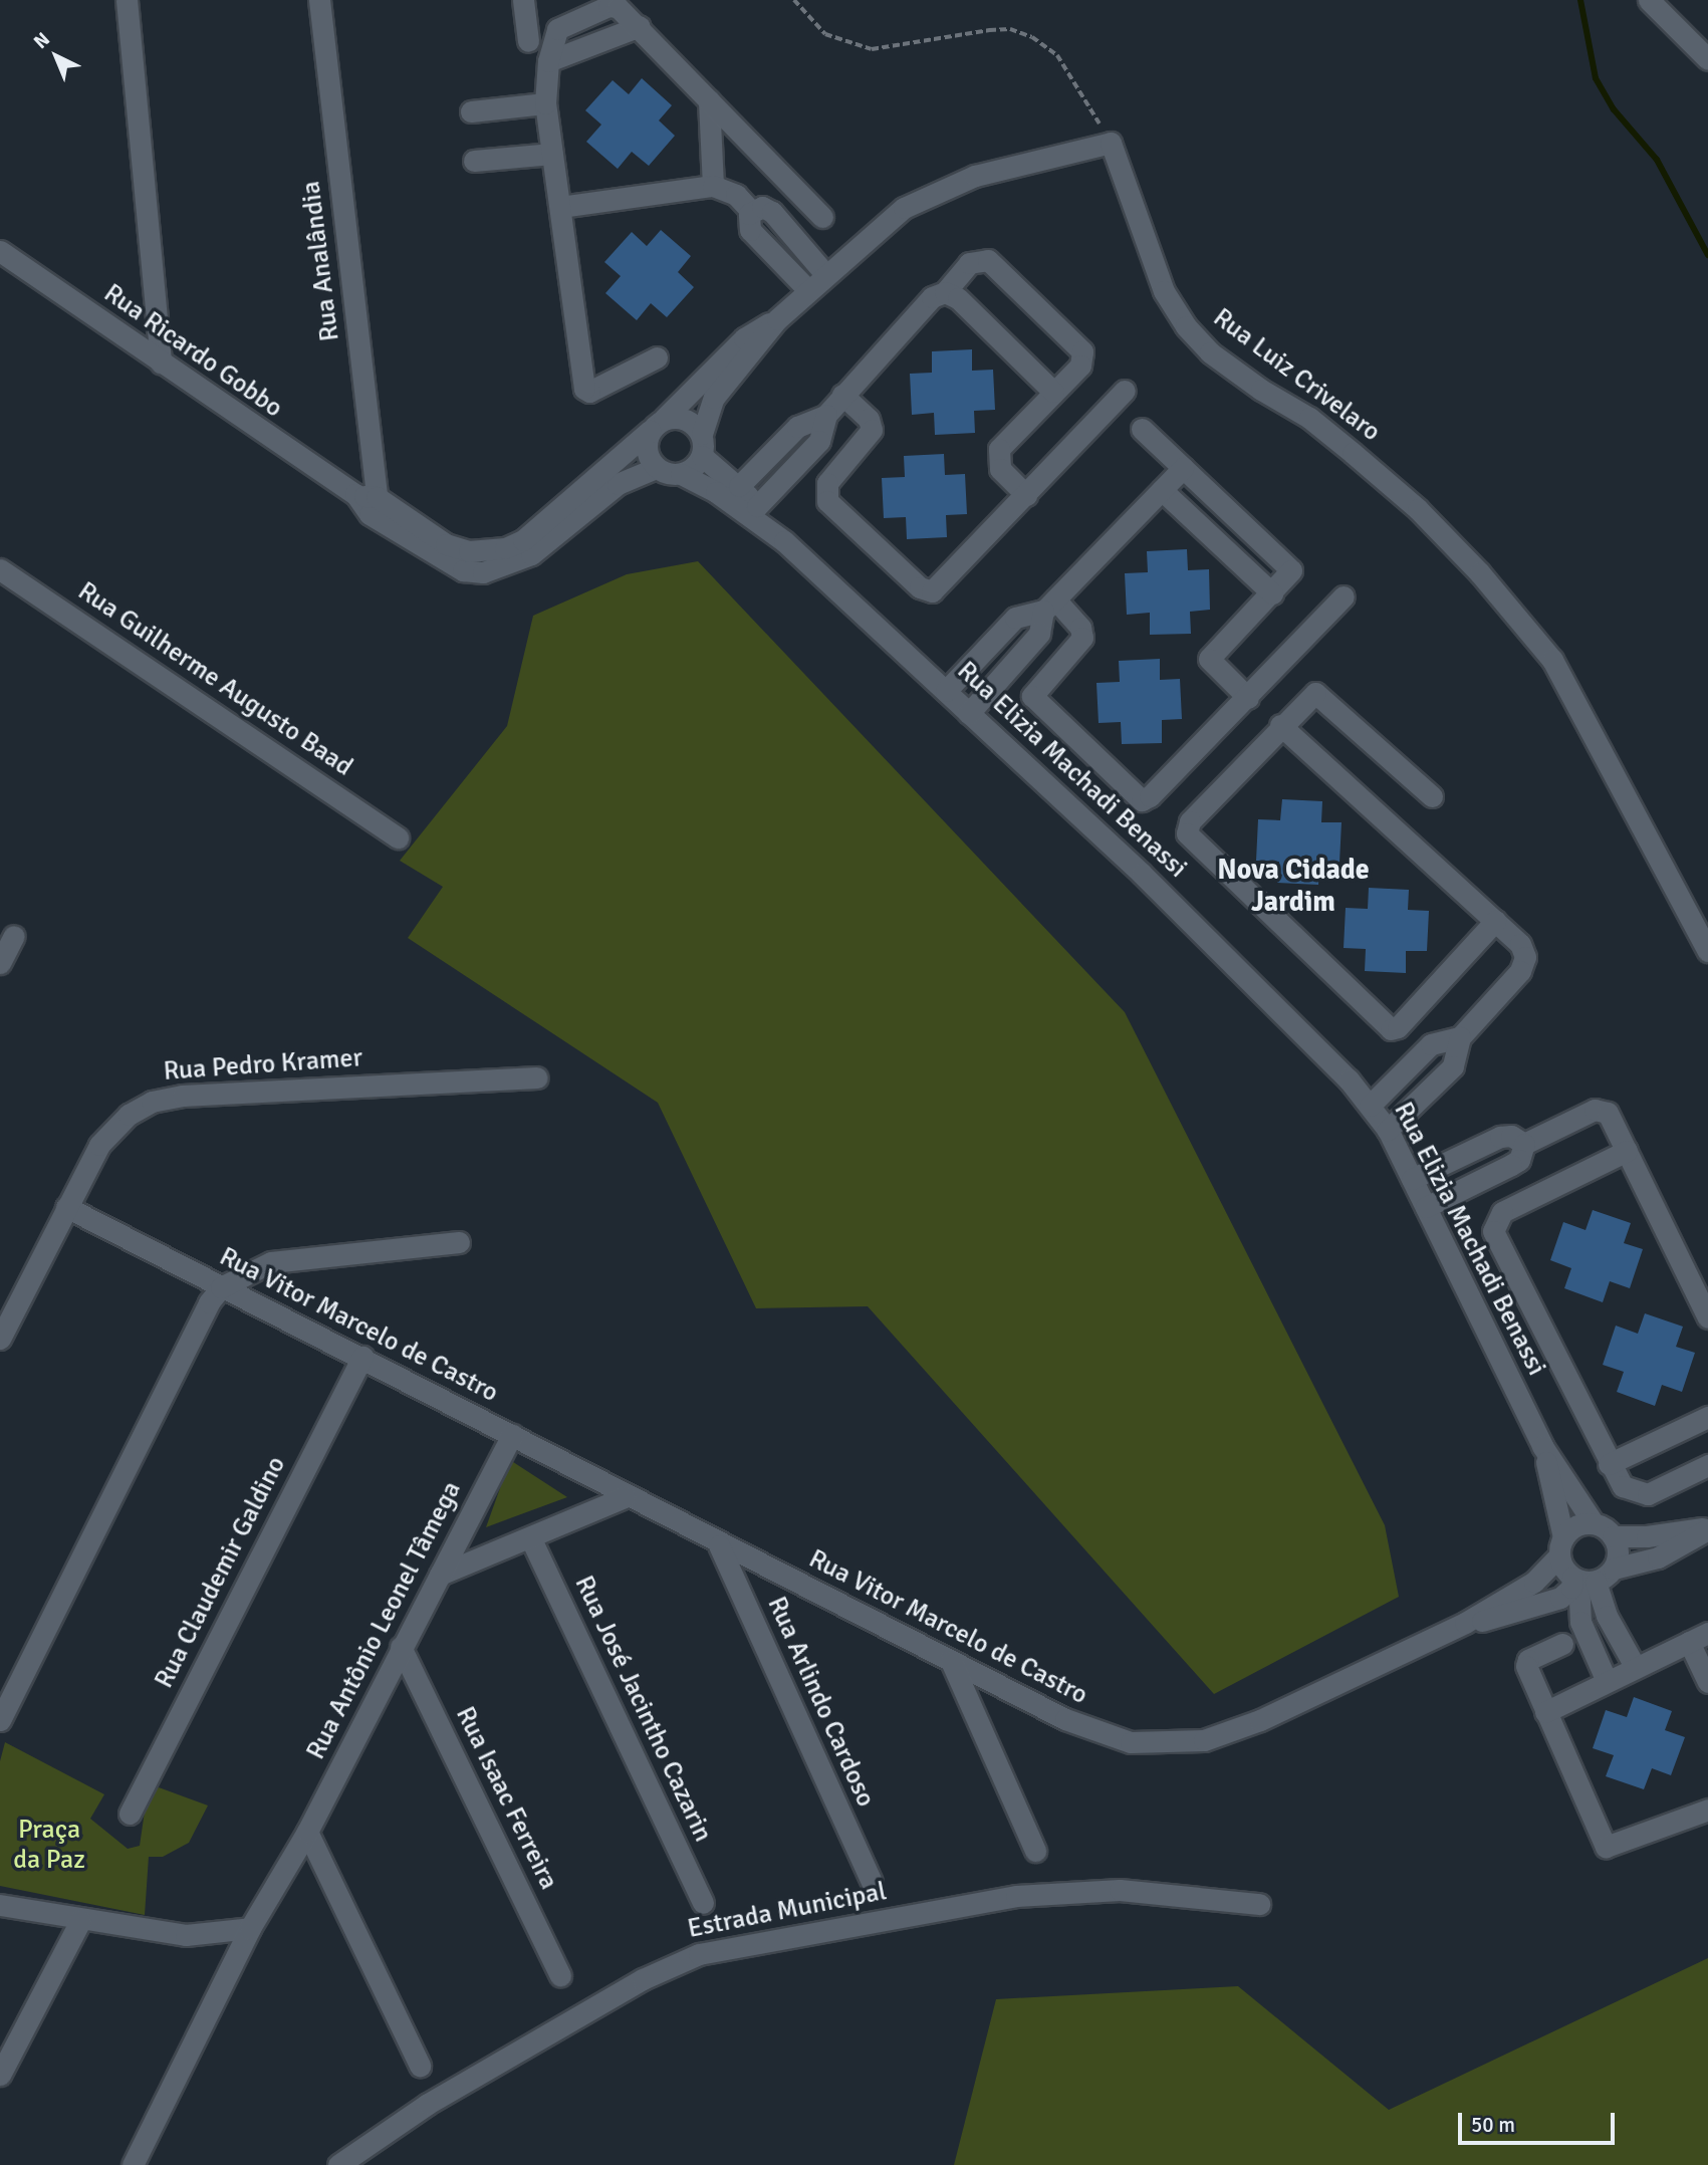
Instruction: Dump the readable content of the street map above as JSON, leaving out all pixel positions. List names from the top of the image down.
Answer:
{
  "streets": {
    "street": [
      "Rua Analândia",
      "Rua Ricardo Gobbo",
      "Rua Luiz Crivelaro",
      "Rua Guilherme Augusto Baad",
      "Rua Elizia Machadi Benassi",
      "Rua Pedro Kramer",
      "Rua Vitor Marcelo de Castro",
      "Rua Claudemir Galdino",
      "Rua Antônio Leonel Tâmega",
      "Rua Arlindo Cardoso",
      "Rua José Jacintho Cazarin",
      "Rua Isaac Ferreira",
      "Estrada Municipal"
    ]
  },
  "crossings": [
    ["Rua Analândia", "Rua Ricardo Gobbo"],
    ["Rua Pedro Kramer", "Rua Vitor Marcelo de Castro"],
    ["Rua Vitor Marcelo de Castro", "Rua Claudemir Galdino"],
    ["Rua Vitor Marcelo de Castro", "Rua Antônio Leonel Tâmega"],
    ["Rua Vitor Marcelo de Castro", "Rua Arlindo Cardoso"],
    ["Rua Antônio Leonel Tâmega", "Rua Isaac Ferreira"]
  ],
  "districts": ["Nova Cidade Jardim"],
  "parks": ["Praça da Paz"],
  "scale_bar": "50 m",
  "north": "top left"
}
